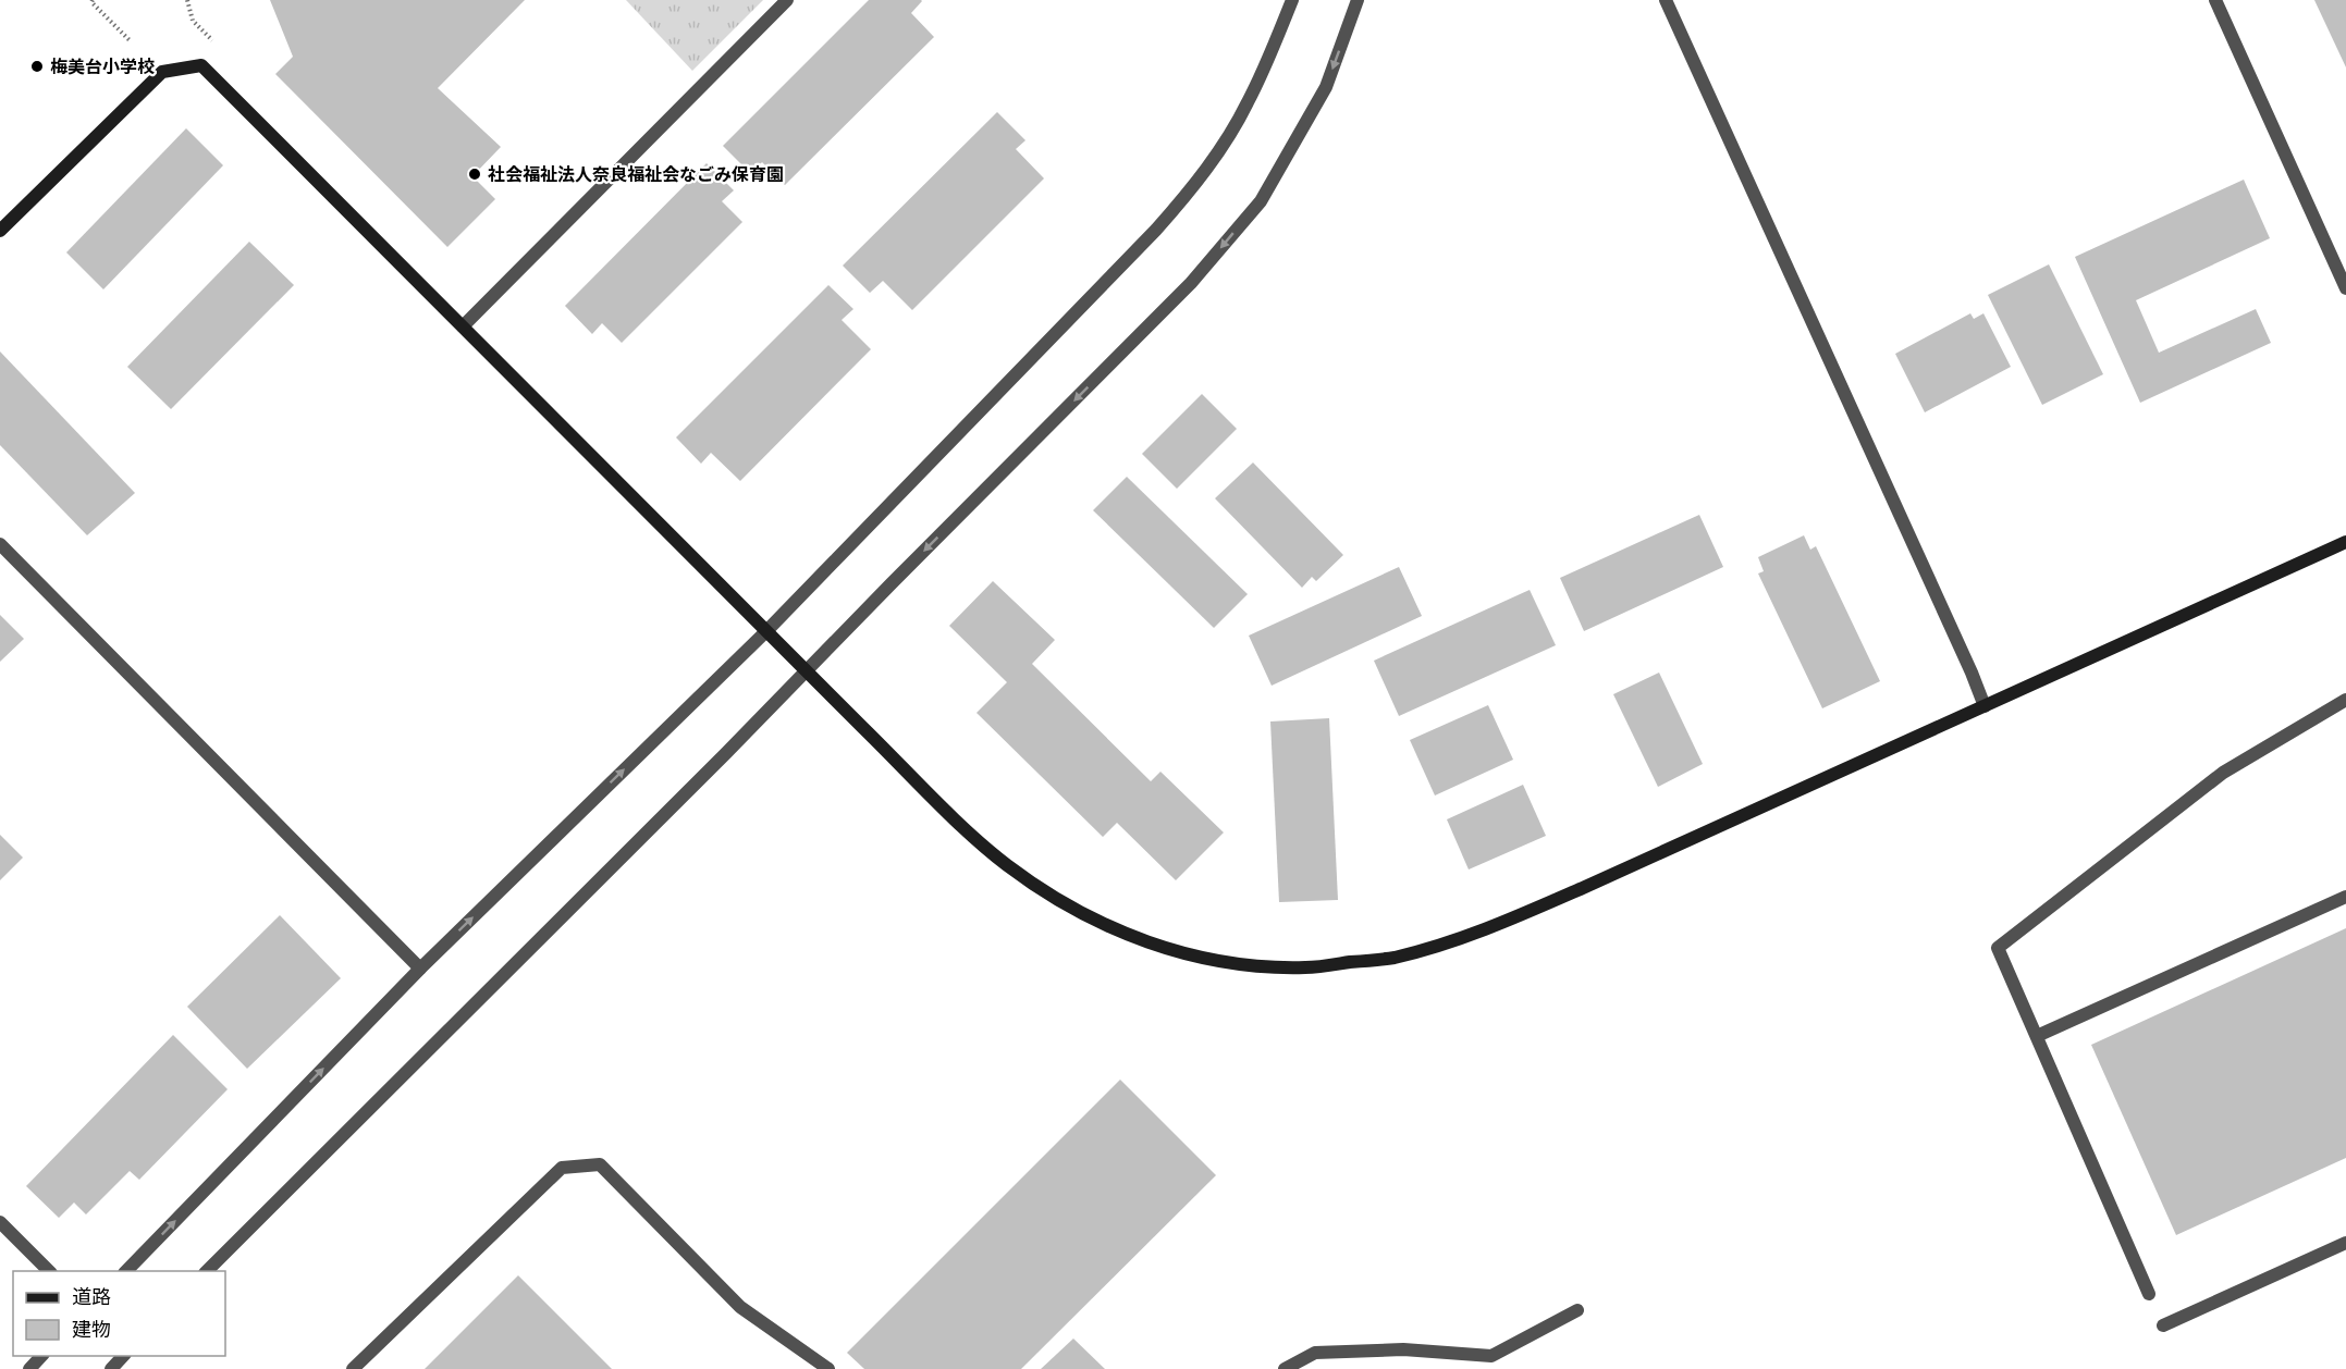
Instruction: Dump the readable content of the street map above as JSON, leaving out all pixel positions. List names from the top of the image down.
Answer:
{
  "places": ["梅美台小学校", "社会福祉法人奈良福祉会なごみ保育園"],
  "legend": ["道路", "建物"]
}
